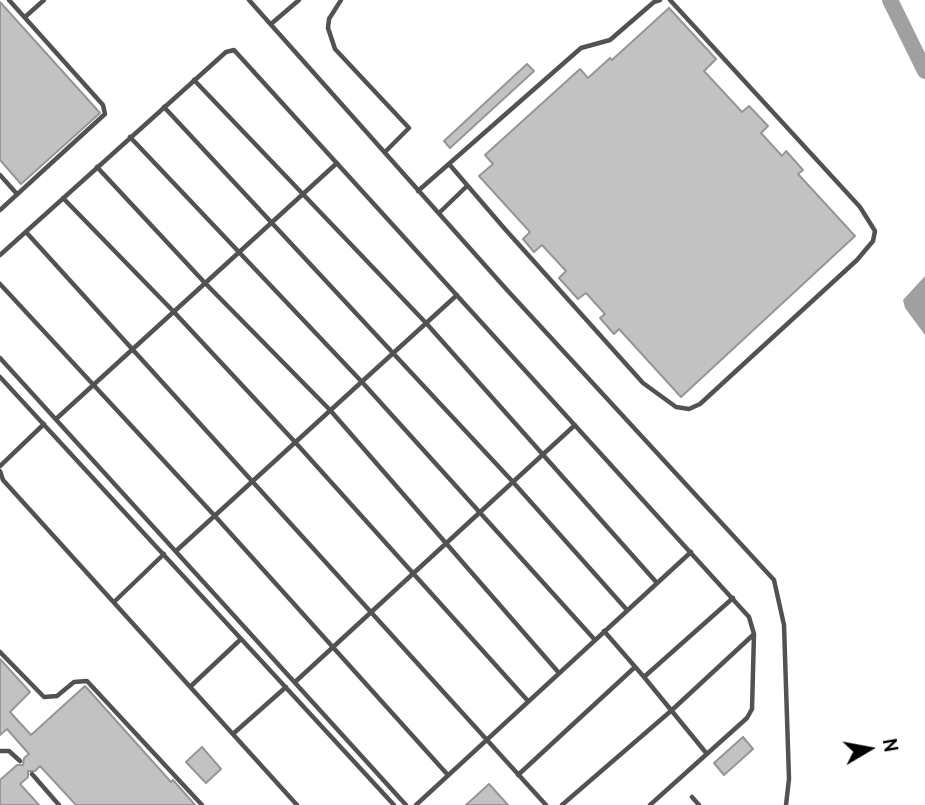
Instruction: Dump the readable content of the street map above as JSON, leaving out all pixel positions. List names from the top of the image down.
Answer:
{
  "north": "right"
}
